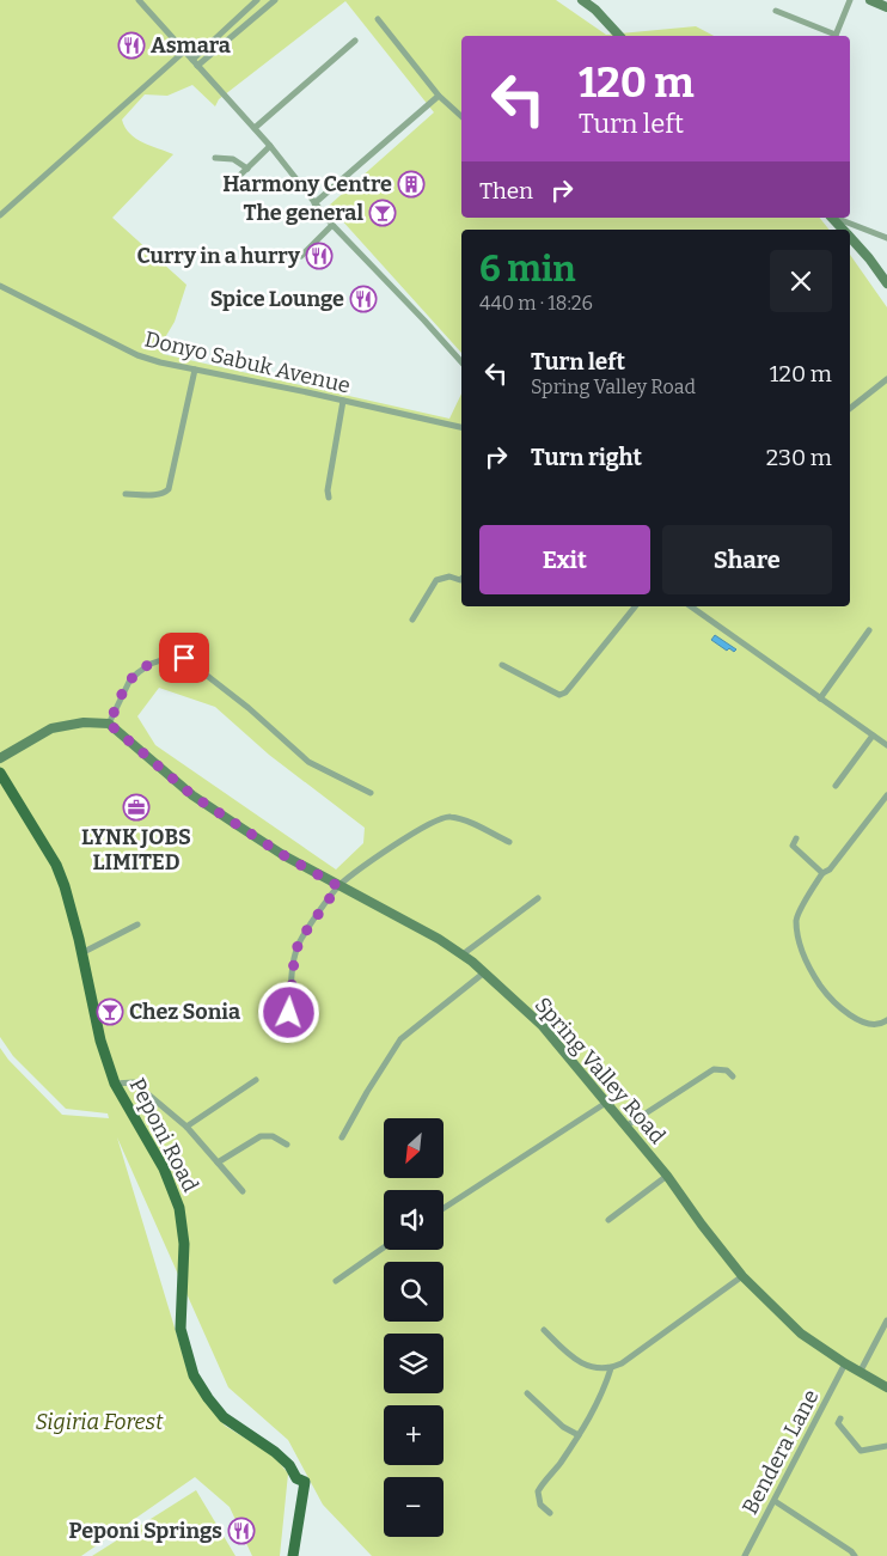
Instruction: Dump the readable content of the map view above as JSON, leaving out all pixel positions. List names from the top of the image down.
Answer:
{
  "streets": {
    "main road": ["Peponi Road"],
    "street": ["Donyo Sabuk Avenue", "Spring Valley Road", "Bendera Lane"]
  },
  "crossings": [
    ["Spring Valley Road", "Bendera Lane"]
  ],
  "parks": ["Sigiria Forest"],
  "places": {
    "restaurant": [
      "Asmara",
      "Curry in a hurry",
      "Spice Lounge",
      "Peponi Springs"
    ],
    "building": ["Harmony Centre"],
    "bar": ["The general", "Chez Sonia"],
    "office": ["LYNK JOBS LIMITED"]
  },
  "north": "bottom left",
  "page": {
    "turn": ["120 m", "Turn left"],
    "then": "Then",
    "heading": ["6 min", "440 m · 18:26"],
    "list": [
      {
        "name": "Turn left",
        "note": "Spring Valley Road",
        "value": "120 m"
      },
      {
        "name": "Turn right",
        "value": "230 m"
      }
    ],
    "buttons": ["Exit", "Share"],
    "map_buttons": ["+", "−"]
  }
}
